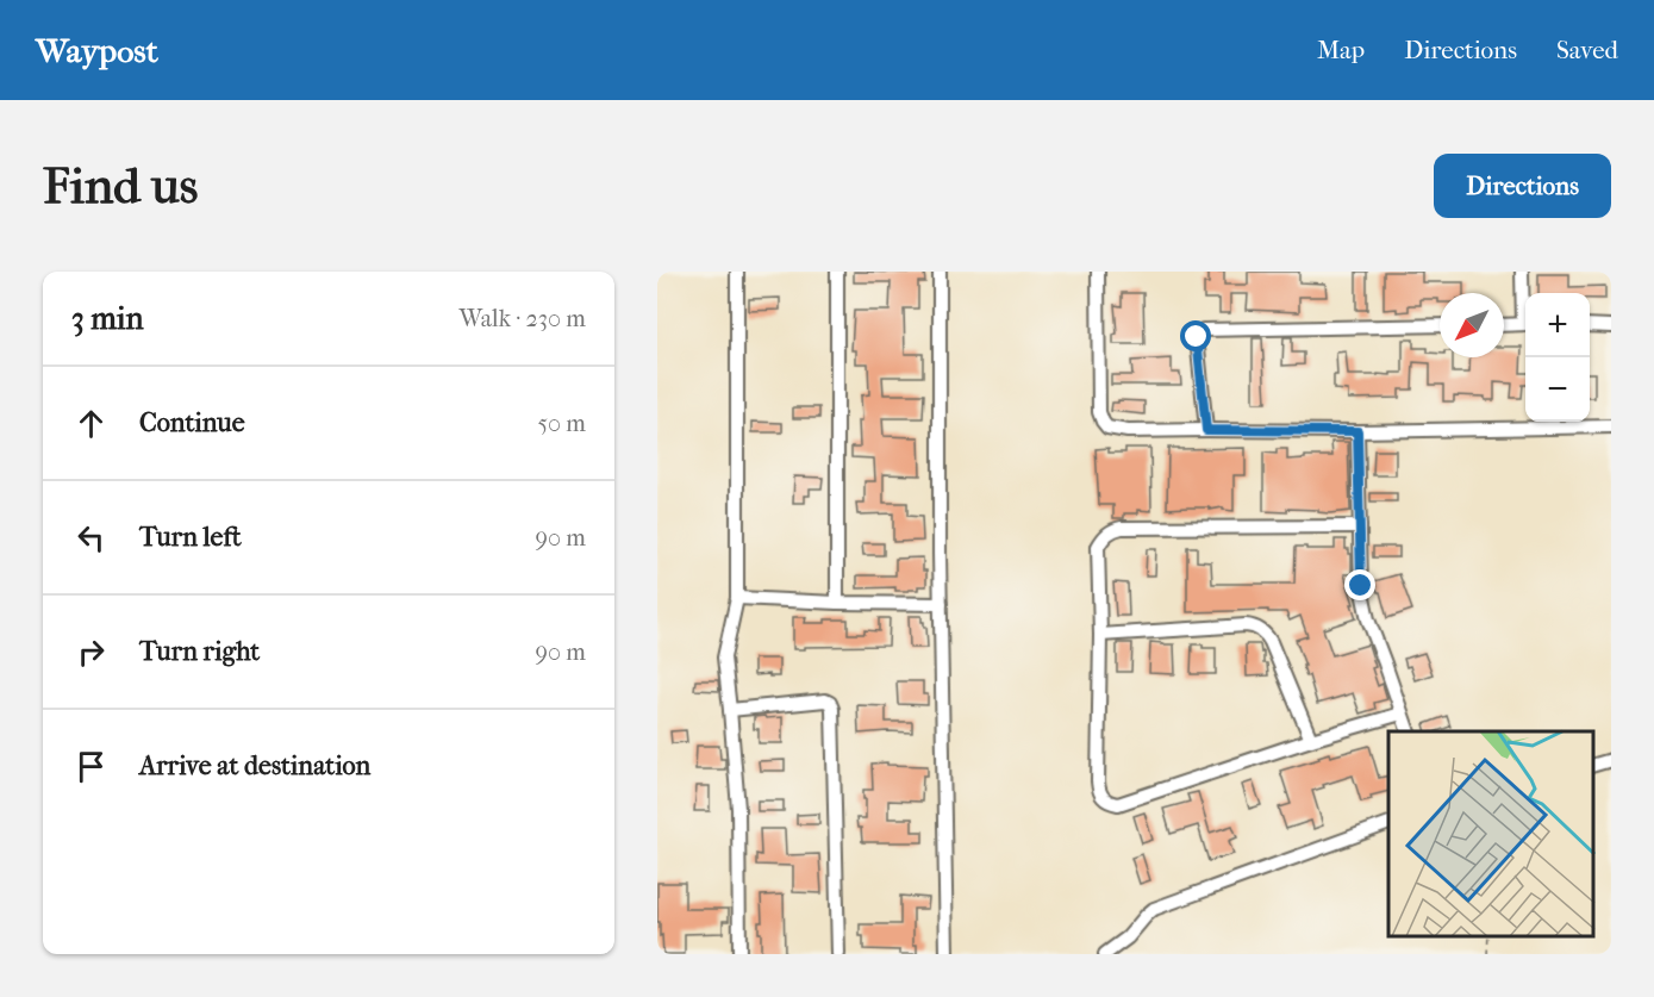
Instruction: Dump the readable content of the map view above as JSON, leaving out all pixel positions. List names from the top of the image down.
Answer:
{
  "north": "bottom left",
  "page": {
    "header": "Waypost",
    "nav": ["Map", "Directions", "Saved"],
    "buttons": "Directions",
    "title": "Find us",
    "heading": ["3 min", "Walk · 230 m"],
    "map_buttons": ["+", "−"],
    "list": [
      ["Continue", "50 m"],
      ["Turn left", "90 m"],
      ["Turn right", "90 m"],
      "Arrive at destination"
    ]
  }
}
